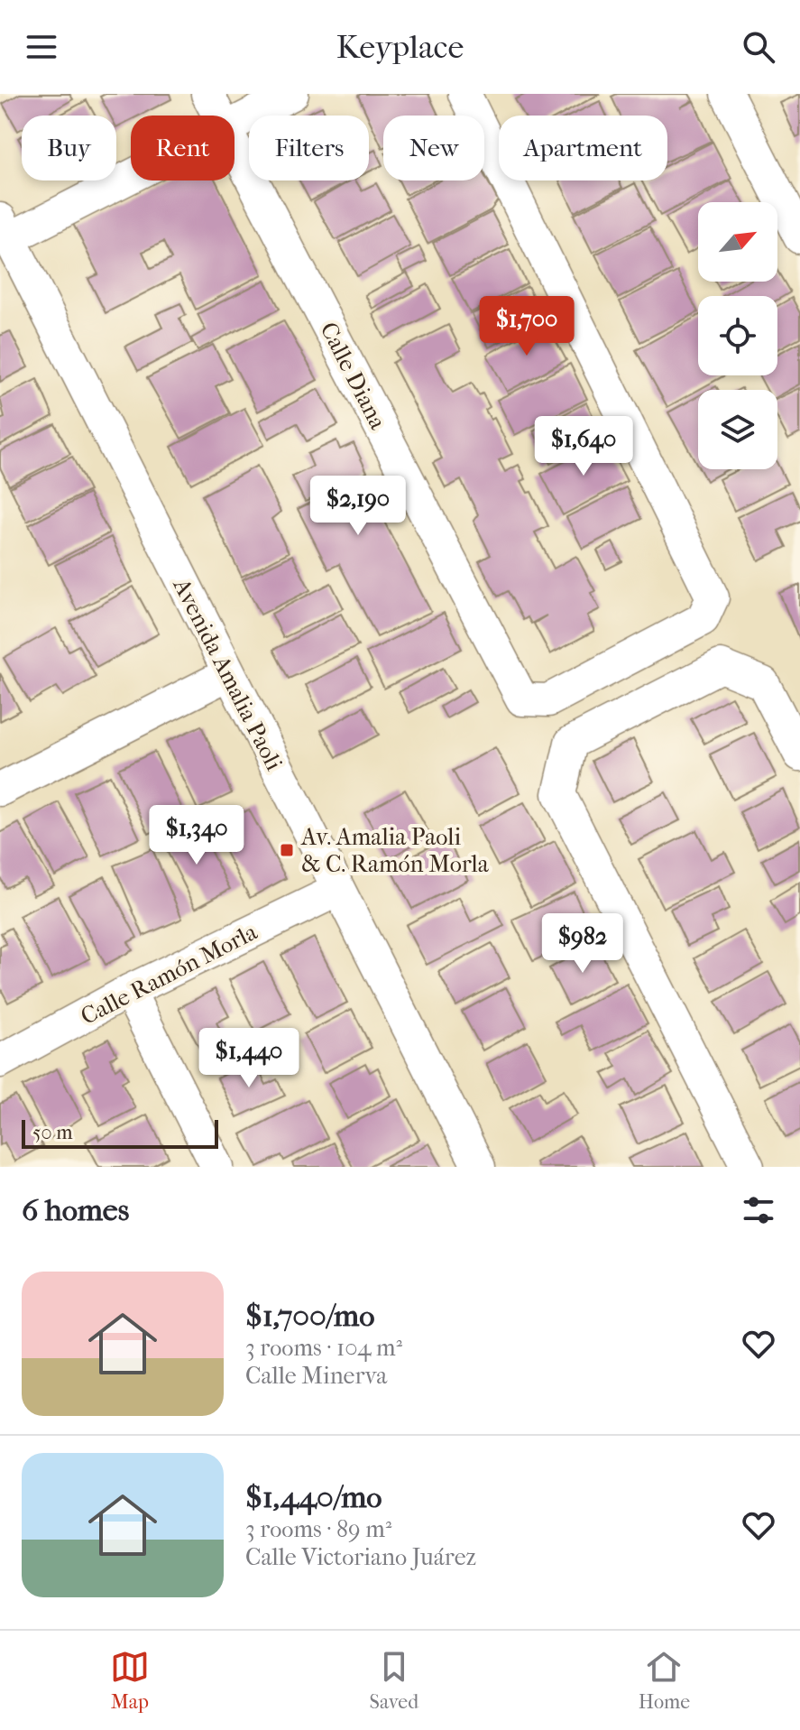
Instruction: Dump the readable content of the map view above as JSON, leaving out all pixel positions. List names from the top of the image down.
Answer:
{
  "streets": {
    "street": ["Calle Diana", "Avenida Amalia Paoli", "Calle Ramón Morla"]
  },
  "crossings": [
    ["Avenida Amalia Paoli", "Calle Ramón Morla"]
  ],
  "places": {
    "transit": ["Av. Amalia Paoli & C. Ramón Morla"]
  },
  "scale_bar": "50 m",
  "north": "top right",
  "page": {
    "header": "Keyplace",
    "chip": [
      "Buy",
      "Rent",
      "Filters",
      "New",
      "Apartment"
    ],
    "price": [
      "$1,700",
      "$1,640",
      "$2,190",
      "$1,340",
      "$982",
      "$1,440"
    ],
    "scale": "50 m",
    "heading": "6 homes",
    "list": [
      {
        "name": "$1,700/mo",
        "note": "3 rooms · 104 m² · Calle Minerva"
      },
      {
        "name": "$1,440/mo",
        "note": "3 rooms · 89 m² · Calle Victoriano Juárez"
      }
    ],
    "tabs": ["Map", "Saved", "Home"]
  }
}
